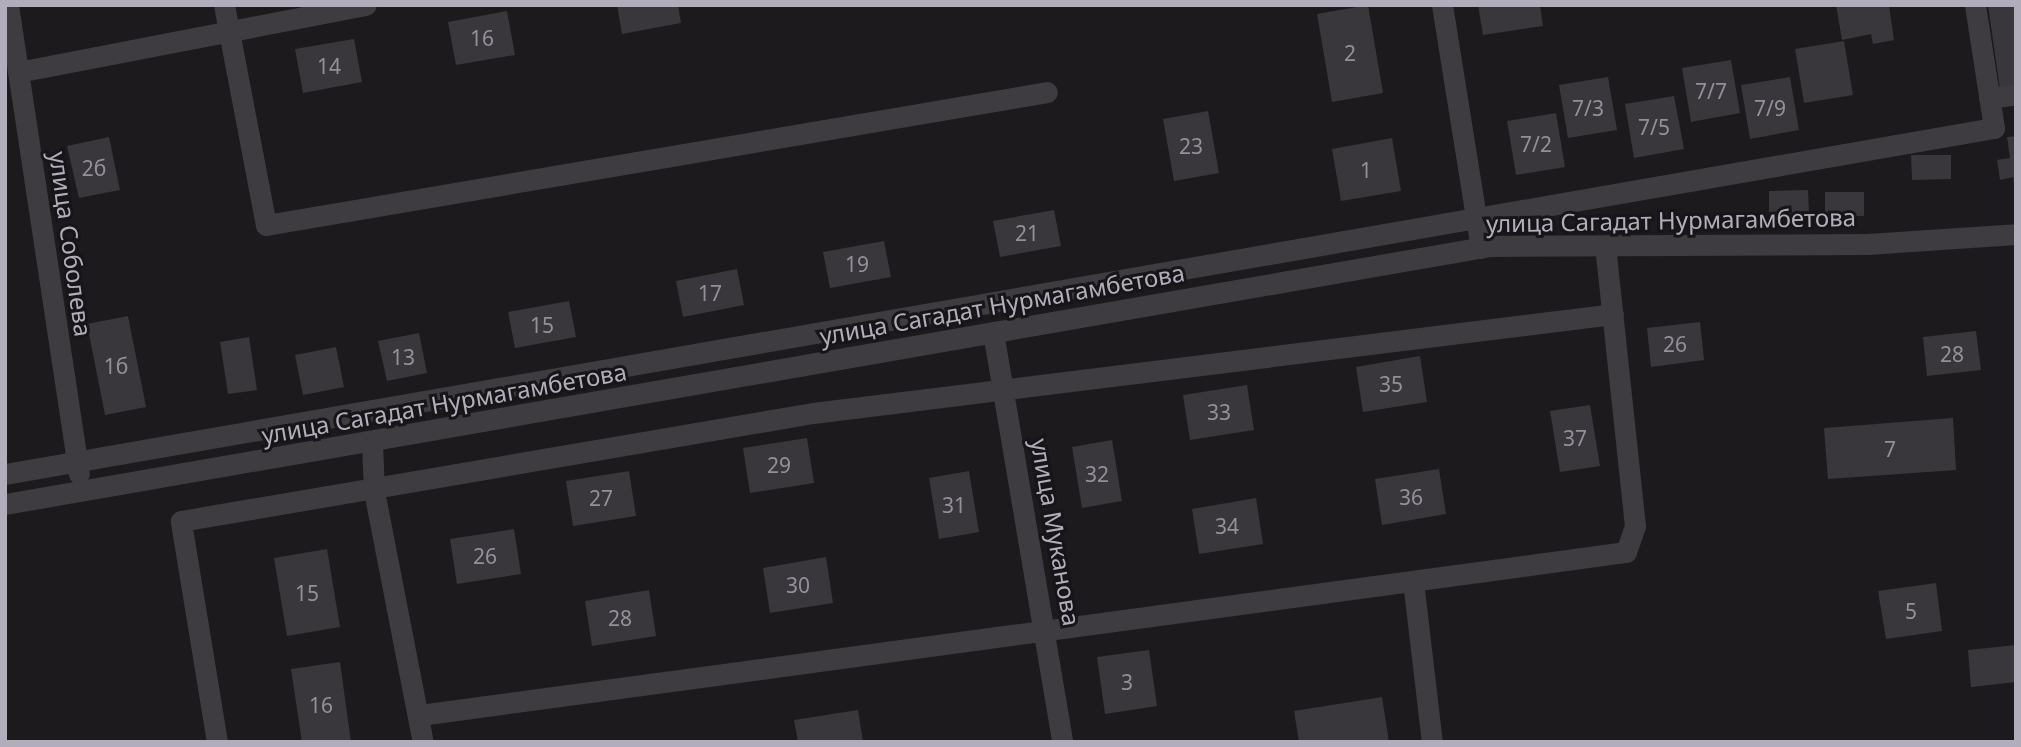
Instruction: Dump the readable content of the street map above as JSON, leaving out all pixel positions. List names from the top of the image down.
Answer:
{
  "streets": {
    "street": ["улица Сагадат Нурмагамбетова", "улица Соболева", "улица Муканова"]
  },
  "crossings": [
    ["улица Сагадат Нурмагамбетова", "улица Соболева"],
    ["улица Сагадат Нурмагамбетова", "улица Муканова"]
  ],
  "house_numbers": [
    "16",
    "2",
    "14",
    "7/7",
    "7/3",
    "7/9",
    "7/5",
    "7/2",
    "23",
    "2б",
    "1",
    "21",
    "19",
    "17",
    "15",
    "26",
    "28",
    "13",
    "1б",
    "35",
    "33",
    "37",
    "7",
    "29",
    "32",
    "36",
    "27",
    "31",
    "34",
    "26",
    "30",
    "15",
    "5",
    "28",
    "3",
    "16"
  ]
}
